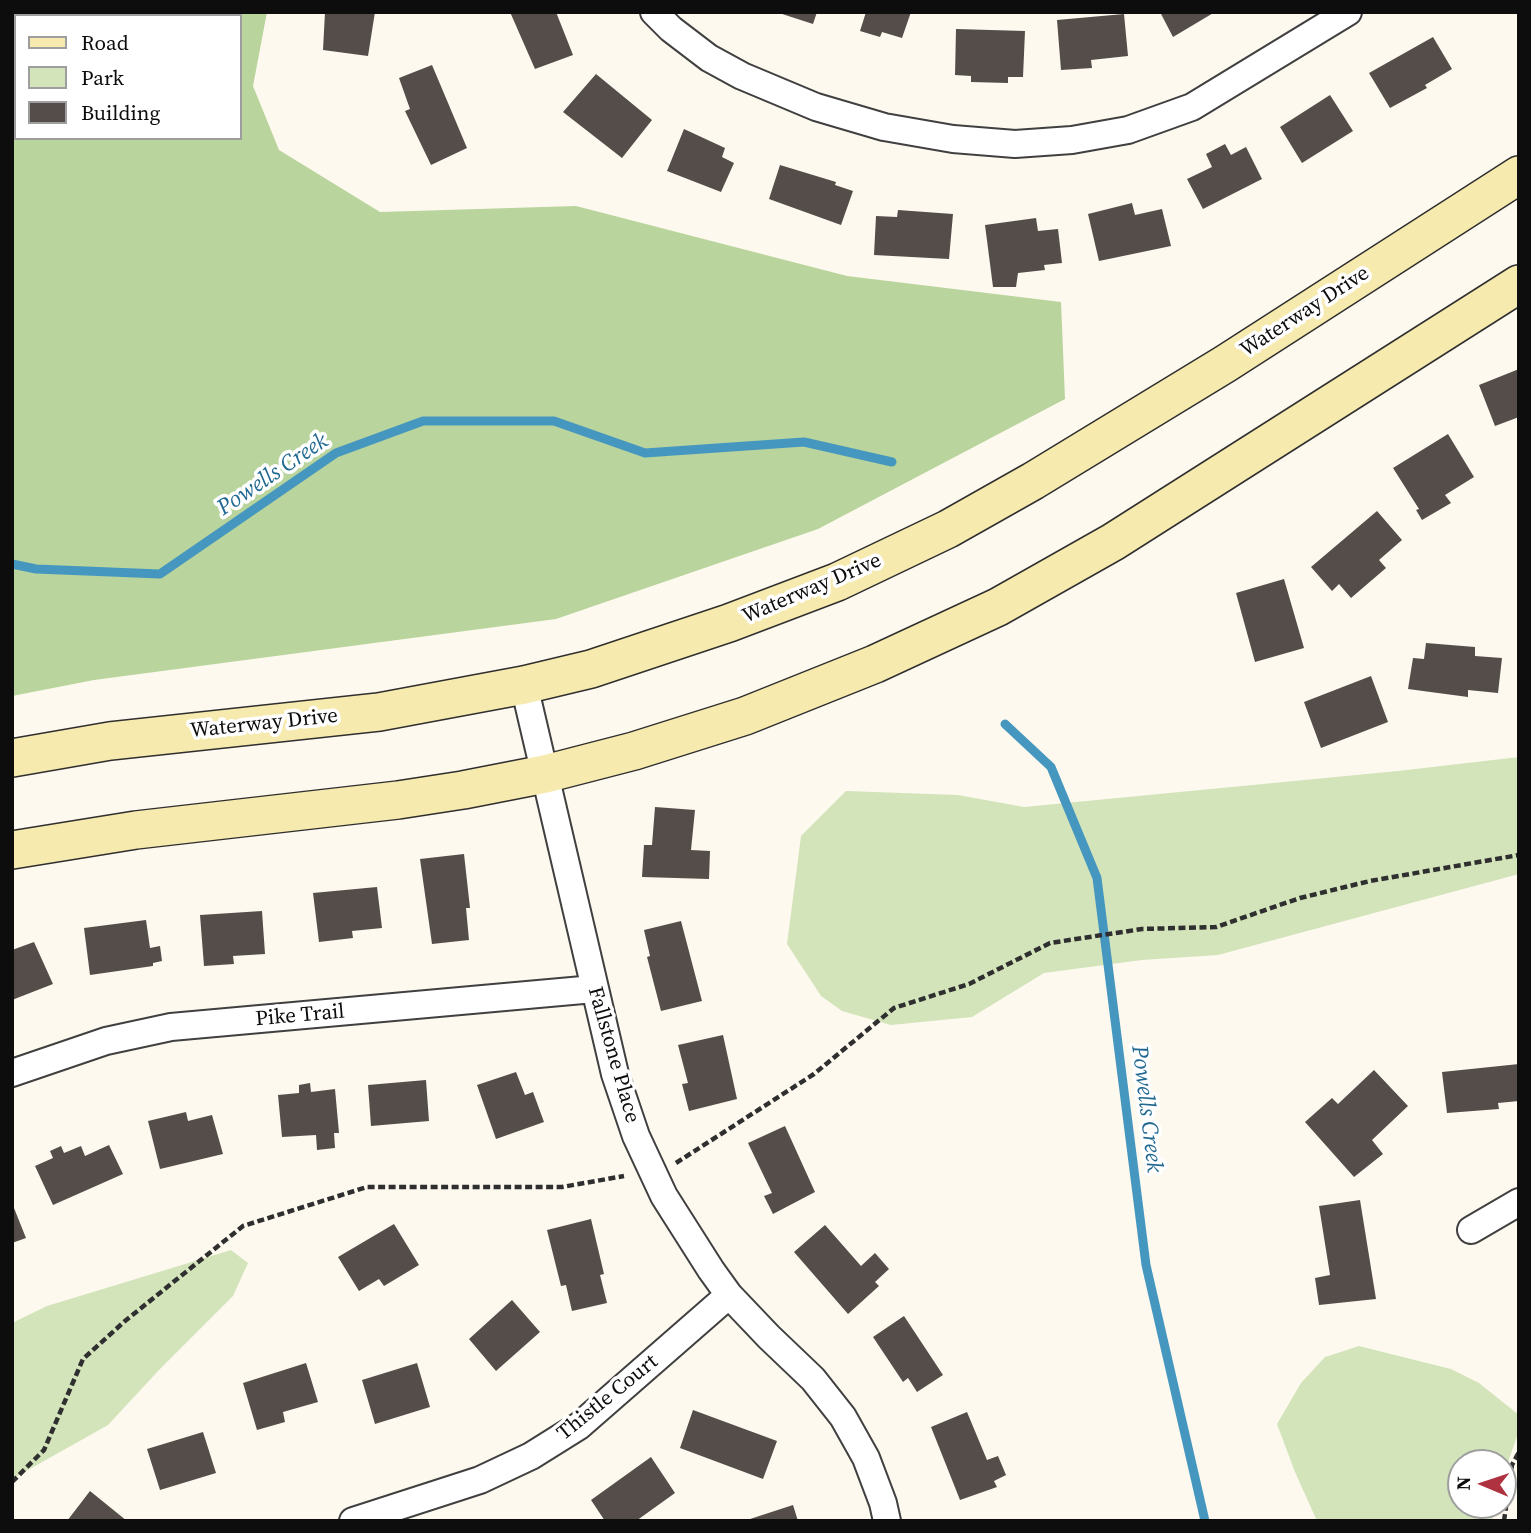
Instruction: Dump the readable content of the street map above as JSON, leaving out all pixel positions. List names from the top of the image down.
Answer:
{
  "streets": {
    "main road": ["Waterway Drive"],
    "street": ["Pike Trail", "Fallstone Place", "Thistle Court"]
  },
  "crossings": [
    ["Waterway Drive", "Fallstone Place"],
    ["Pike Trail", "Fallstone Place"],
    ["Fallstone Place", "Thistle Court"]
  ],
  "water": ["Powells Creek"],
  "legend": ["Road", "Park", "Building"],
  "north": "left"
}
